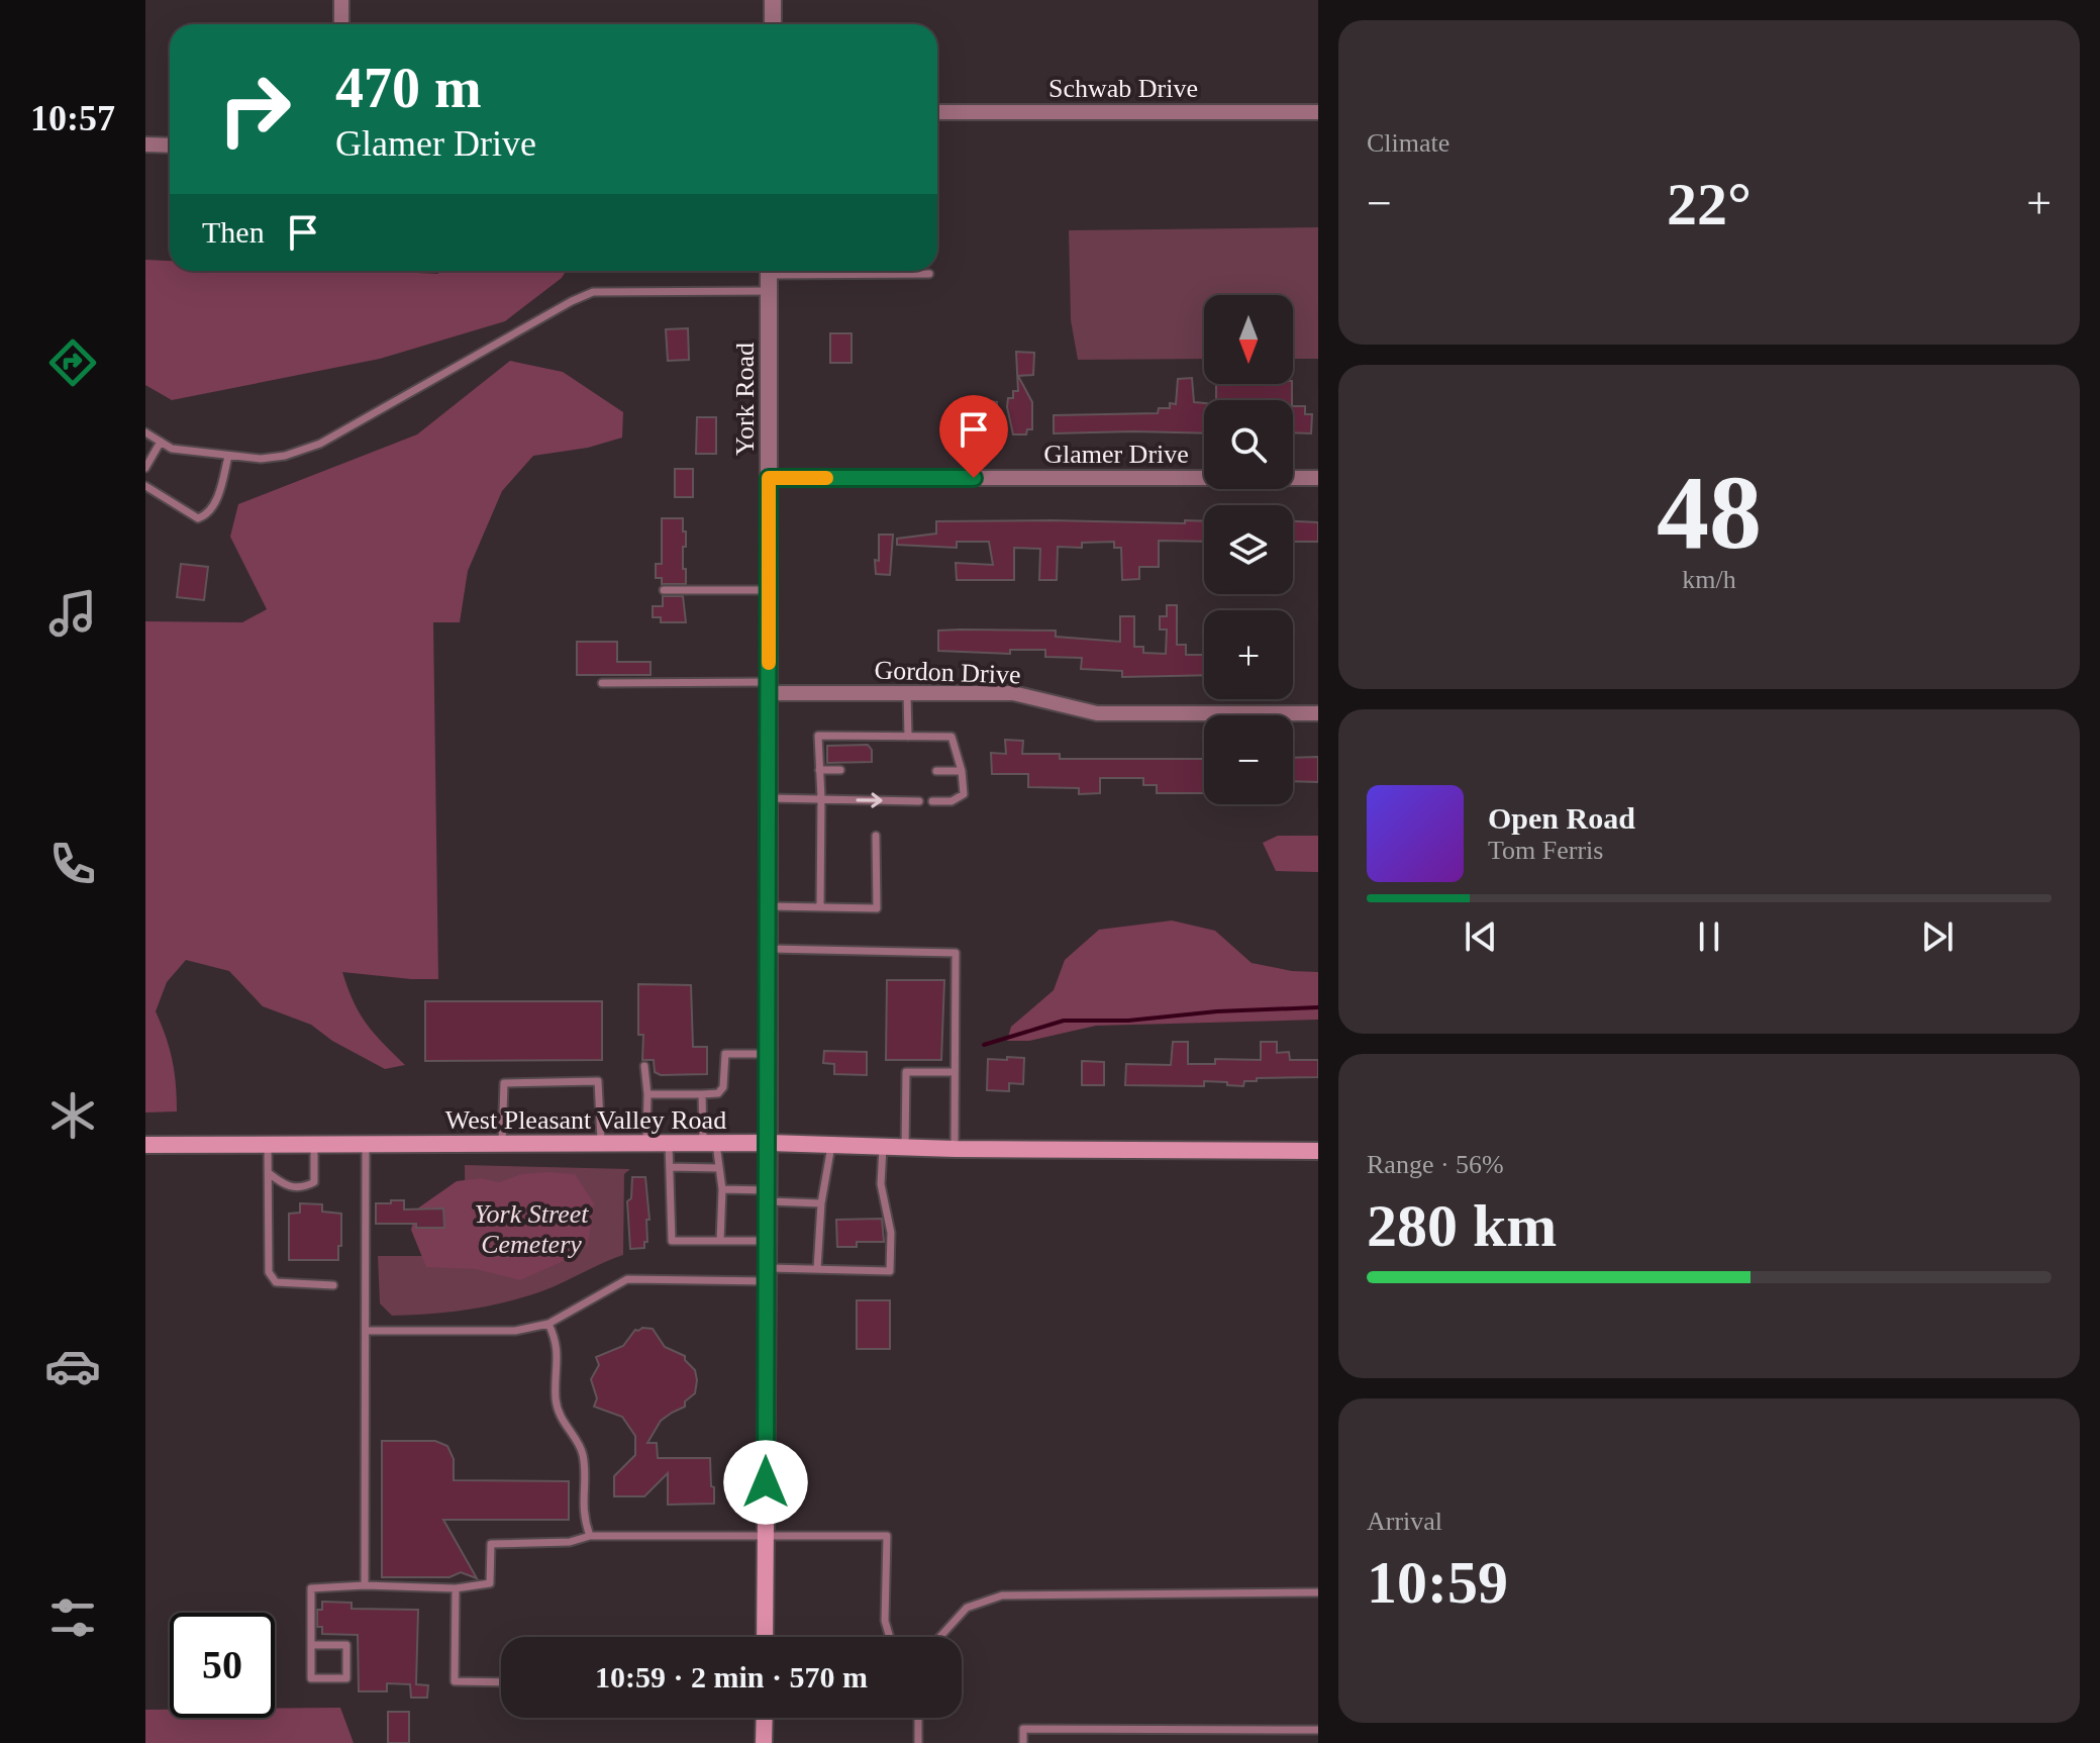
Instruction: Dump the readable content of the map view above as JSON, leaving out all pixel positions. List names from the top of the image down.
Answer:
{
  "streets": {
    "main road": ["York Road", "West Pleasant Valley Road"],
    "street": ["Schwab Drive", "Glamer Drive", "Gordon Drive"]
  },
  "crossings": [
    ["York Road", "Glamer Drive"],
    ["York Road", "Gordon Drive"],
    ["York Road", "West Pleasant Valley Road"]
  ],
  "parks": ["York Street Cemetery"],
  "north": "bottom",
  "page": {
    "tabs": "10:57",
    "tile": [
      "Climate",
      ["48", "km/h"],
      ["Range · 56%", "280 km"],
      ["Arrival", "10:59"]
    ],
    "turn": ["470 m", "Glamer Drive"],
    "heat": ["−", "22°", "+"],
    "then": "Then",
    "map_buttons": ["+", "−"],
    "song": ["Open Road", "Tom Ferris"],
    "limit": "50",
    "trip": "10:59 · 2 min · 570 m"
  }
}
